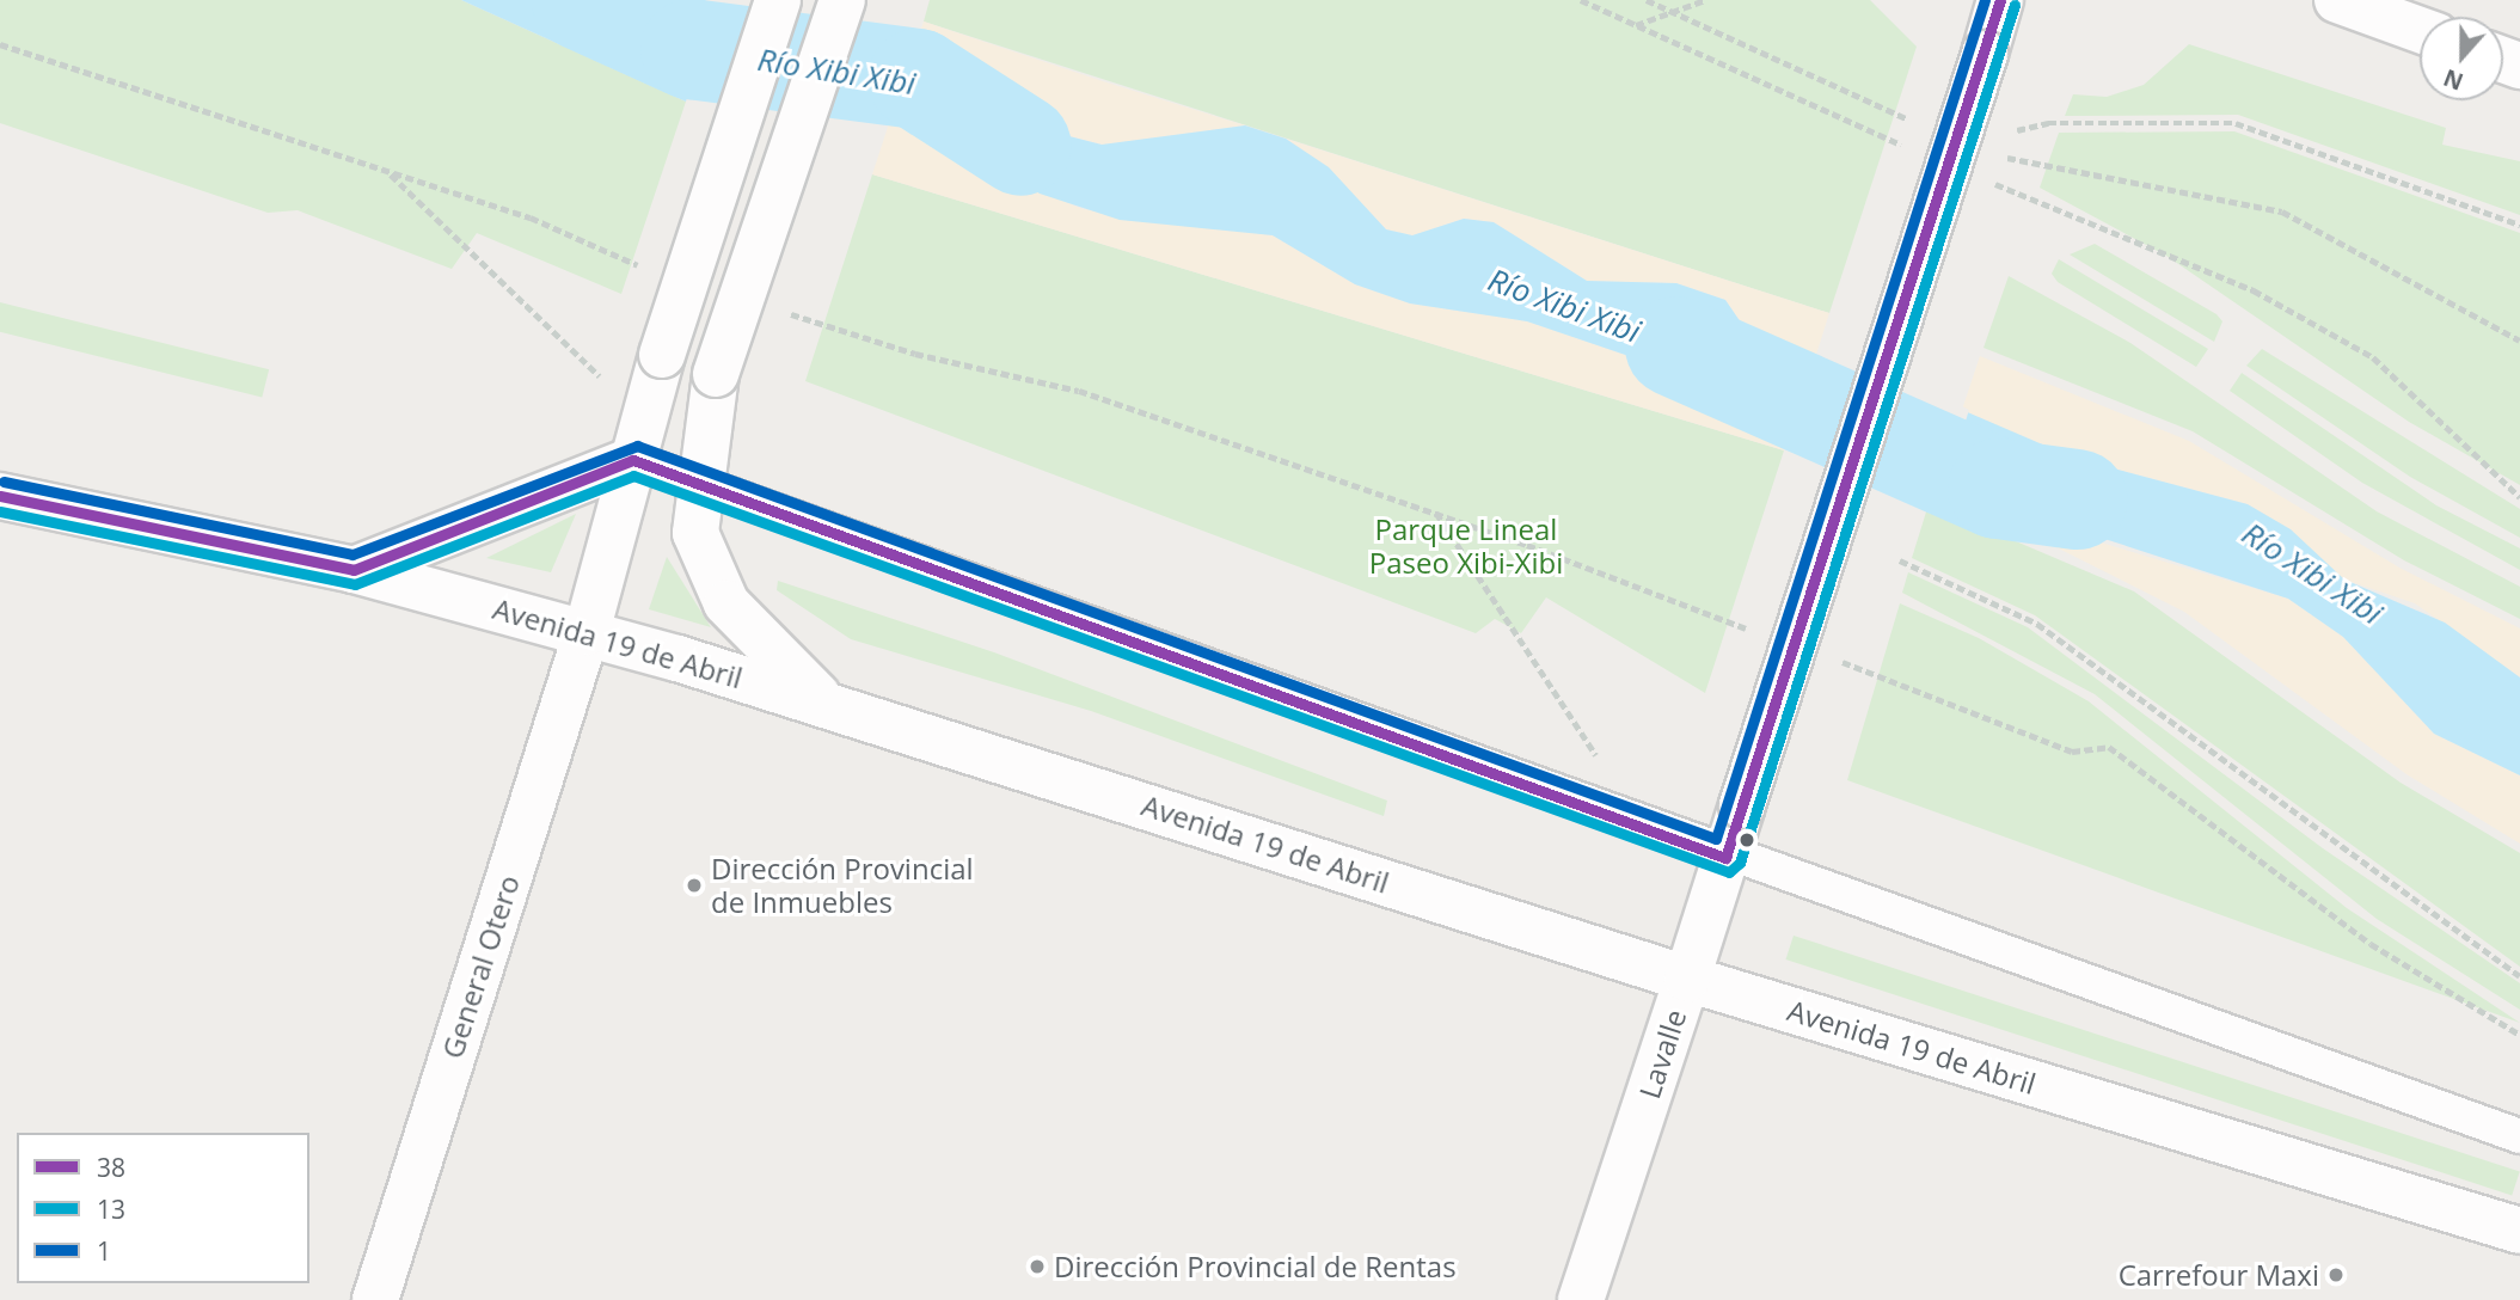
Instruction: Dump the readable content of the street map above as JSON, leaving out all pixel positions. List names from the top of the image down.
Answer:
{
  "streets": {
    "main road": ["Avenida 19 de Abril", "General Otero", "Lavalle"]
  },
  "crossings": [
    ["Avenida 19 de Abril", "General Otero"],
    ["Avenida 19 de Abril", "Lavalle"]
  ],
  "water": ["Río Xibi Xibi"],
  "parks": ["Parque Lineal Paseo Xibi-Xibi"],
  "places": ["Dirección Provincial de Inmuebles", "Dirección Provincial de Rentas", "Carrefour Maxi"],
  "lines": ["transit line 38", "transit line 1", "transit line 13"],
  "legend": ["38", "13", "1"],
  "north": "bottom"
}
